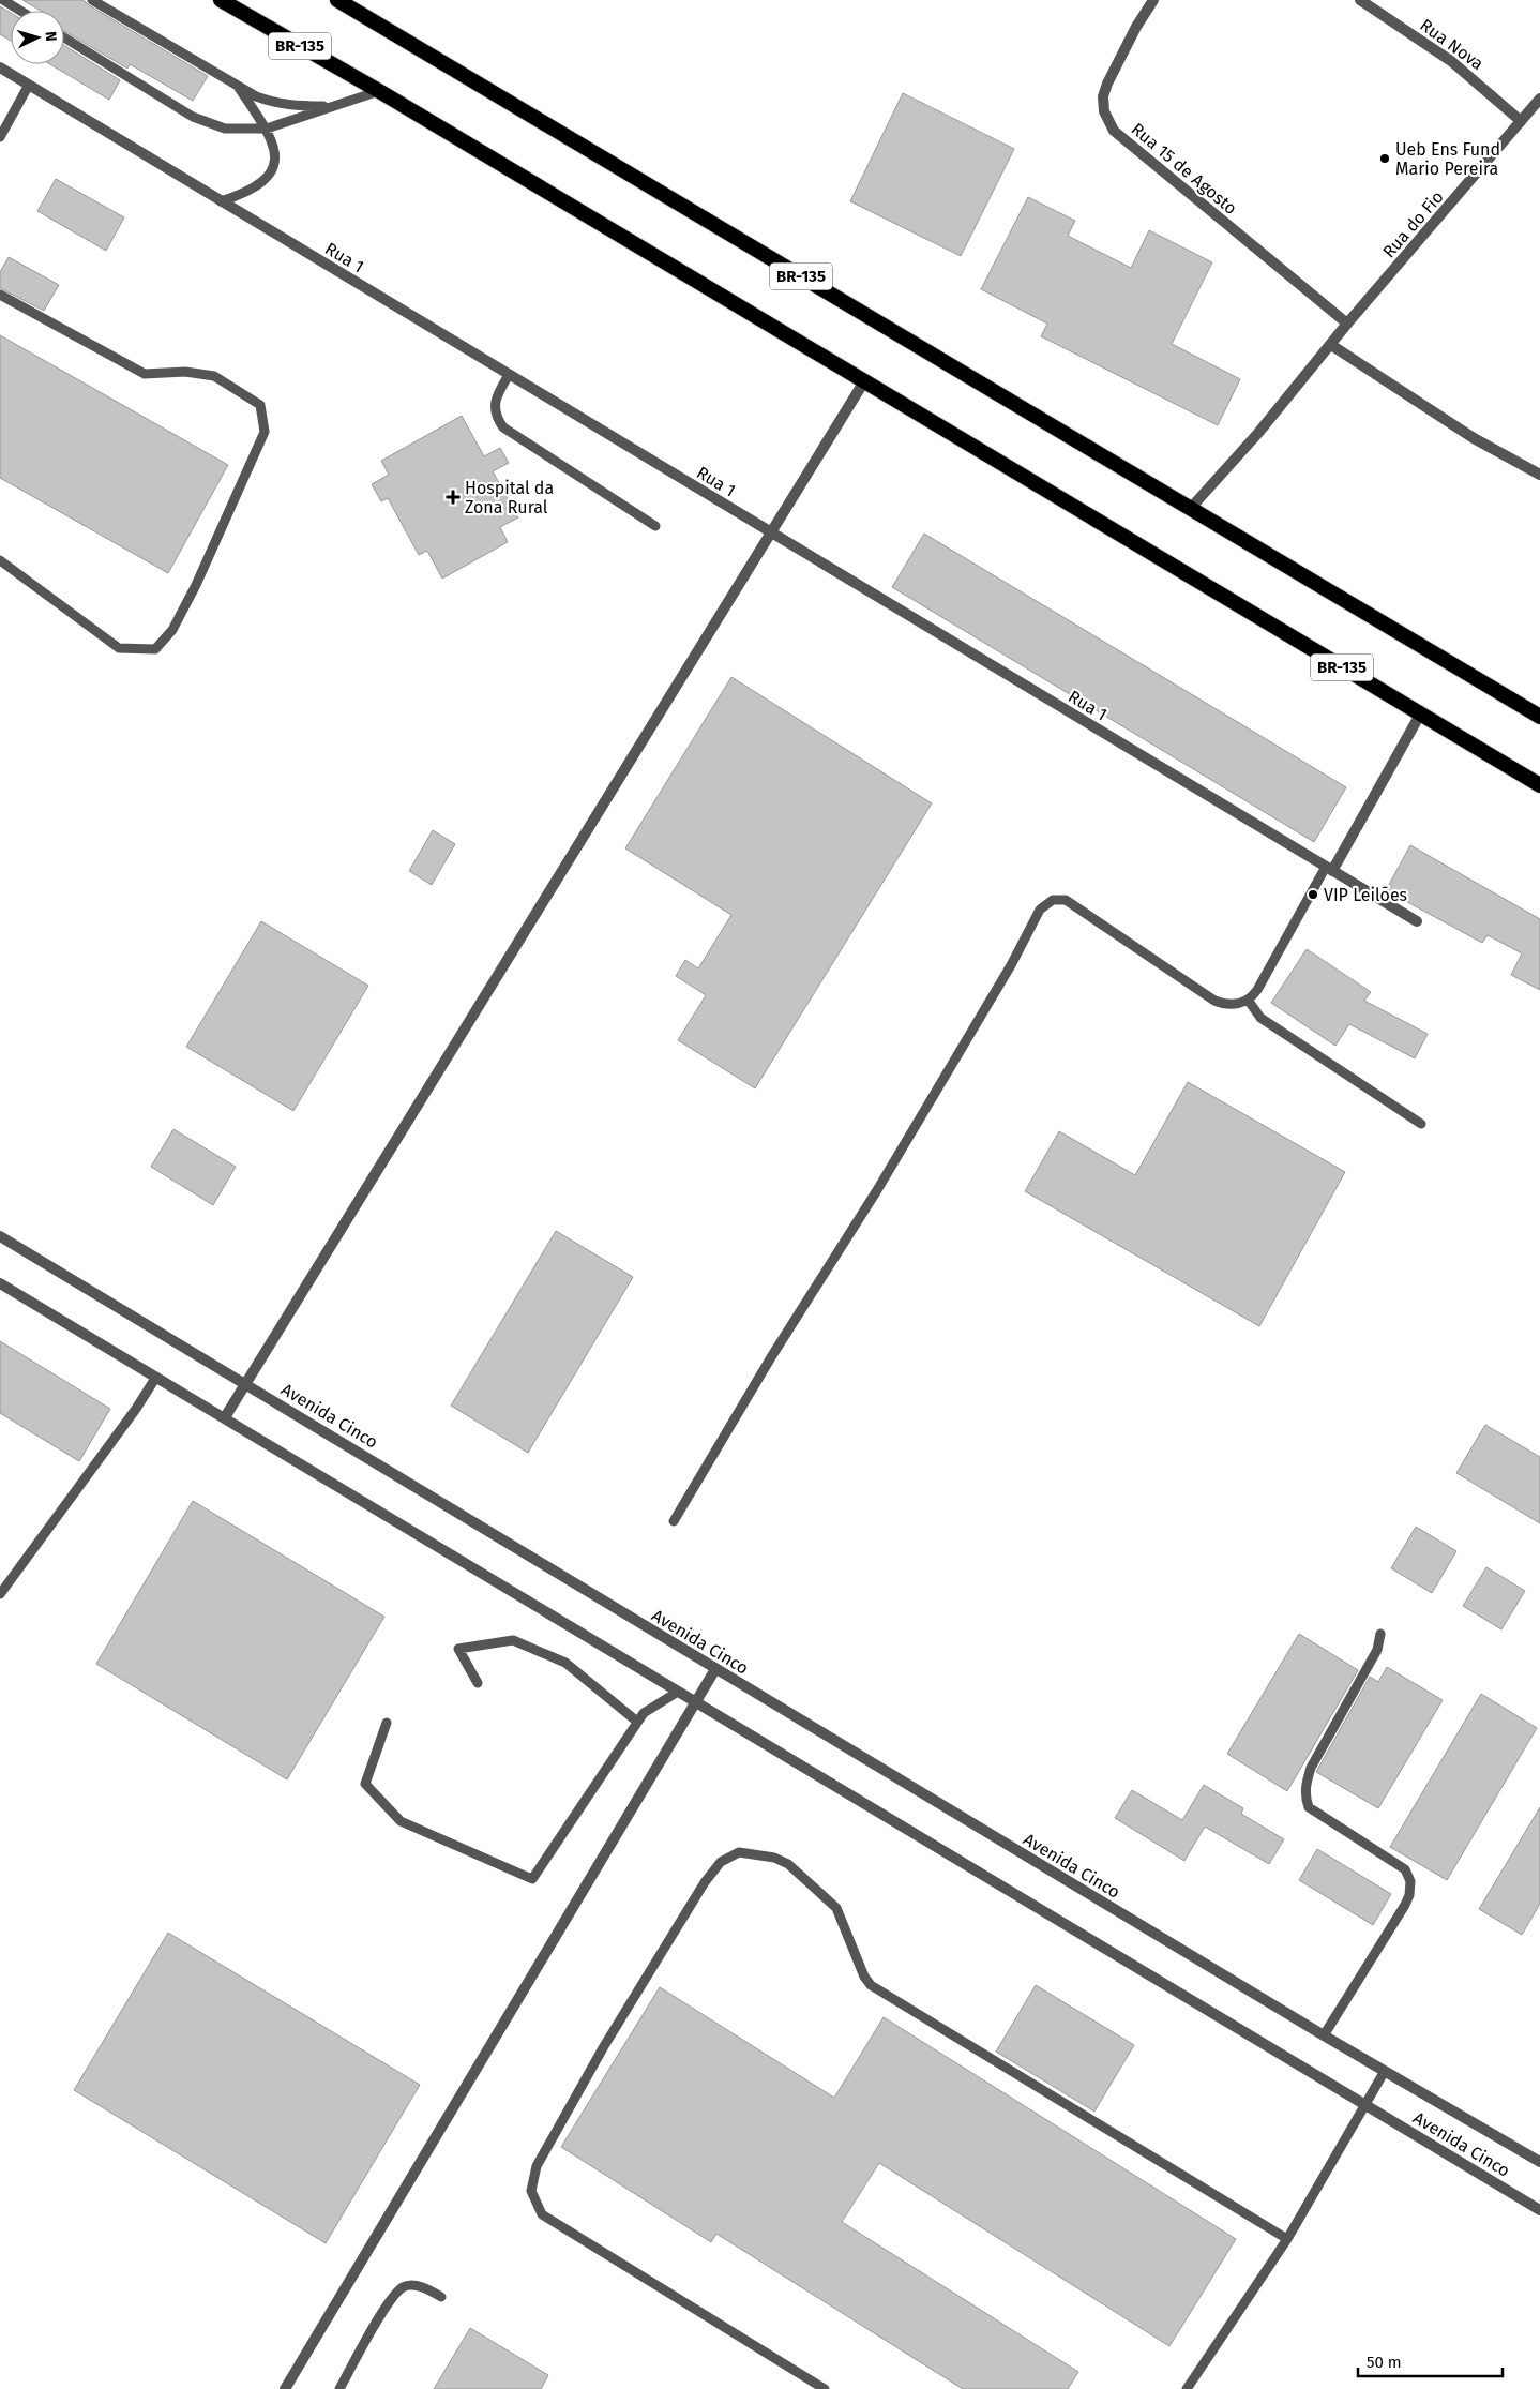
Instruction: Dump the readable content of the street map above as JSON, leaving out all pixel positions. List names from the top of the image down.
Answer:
{
  "streets": {
    "highway": ["BR-135"],
    "street": [
      "Rua Nova",
      "Rua 15 de Agosto",
      "Rua do Fio",
      "Rua 1",
      "Avenida Cinco"
    ]
  },
  "crossings": [
    ["Rua Nova", "Rua do Fio"],
    ["BR-135", "Rua do Fio"],
    ["Rua 15 de Agosto", "Rua do Fio"]
  ],
  "places": {
    "other": ["Ueb Ens Fund Mario Pereira", "VIP Leilões"],
    "health": ["Hospital da Zona Rural"]
  },
  "scale_bar": "50 m",
  "north": "right"
}
